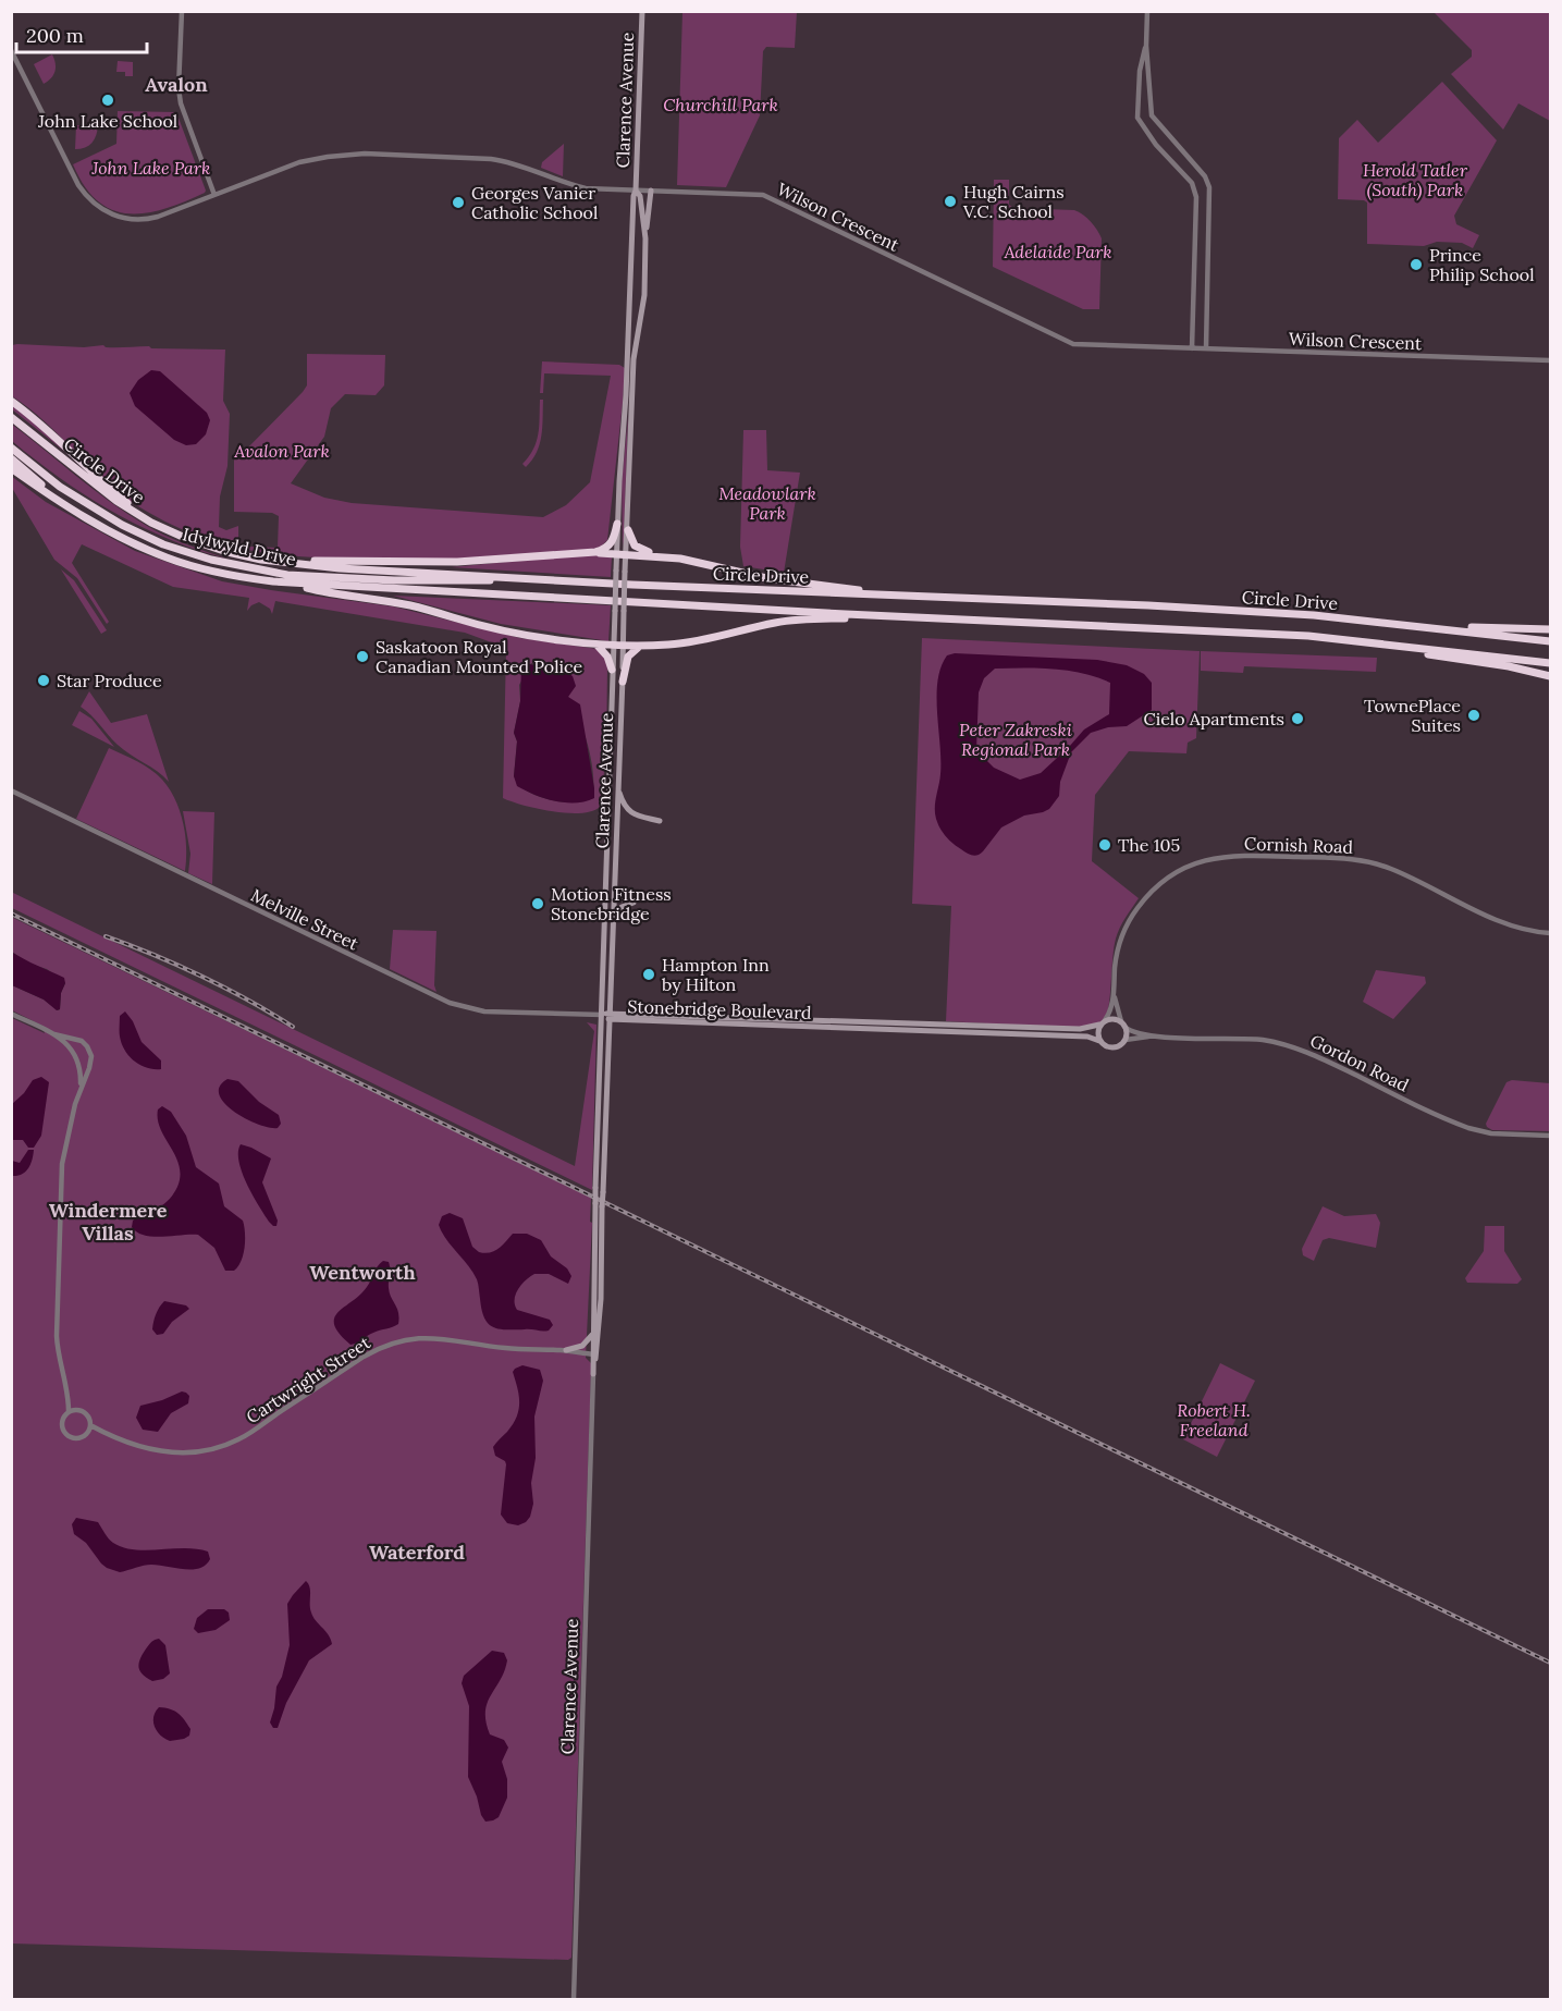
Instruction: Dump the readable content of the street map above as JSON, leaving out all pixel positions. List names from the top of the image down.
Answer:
{
  "streets": {
    "highway": ["Circle Drive", "Idylwyld Drive"],
    "main road": ["Clarence Avenue", "Stonebridge Boulevard"],
    "street": [
      "Wilson Crescent",
      "Cornish Road",
      "Melville Street",
      "Gordon Road",
      "Cartwright Street"
    ]
  },
  "crossings": [
    ["Clarence Avenue", "Wilson Crescent"],
    ["Clarence Avenue", "Melville Street"],
    ["Clarence Avenue", "Stonebridge Boulevard"],
    ["Clarence Avenue", "Cartwright Street"],
    ["Circle Drive", "Idylwyld Drive"],
    ["Cornish Road", "Stonebridge Boulevard"],
    ["Cornish Road", "Gordon Road"],
    ["Melville Street", "Stonebridge Boulevard"],
    ["Stonebridge Boulevard", "Gordon Road"]
  ],
  "districts": [
    "Avalon",
    "Windermere Villas",
    "Wentworth",
    "Waterford"
  ],
  "parks": [
    "Churchill Park",
    "John Lake Park",
    "Herold Tatler (South) Park",
    "Adelaide Park",
    "Avalon Park",
    "Meadowlark Park",
    "Peter Zakreski Regional Park",
    "Robert H. Freeland"
  ],
  "places": [
    "John Lake School",
    "Hugh Cairns V.C. School",
    "Georges Vanier Catholic School",
    "Prince Philip School",
    "Saskatoon Royal Canadian Mounted Police",
    "Star Produce",
    "TownePlace Suites",
    "Cielo Apartments",
    "The 105",
    "Motion Fitness Stonebridge",
    "Hampton Inn by Hilton"
  ],
  "scale_bar": "200 m"
}
